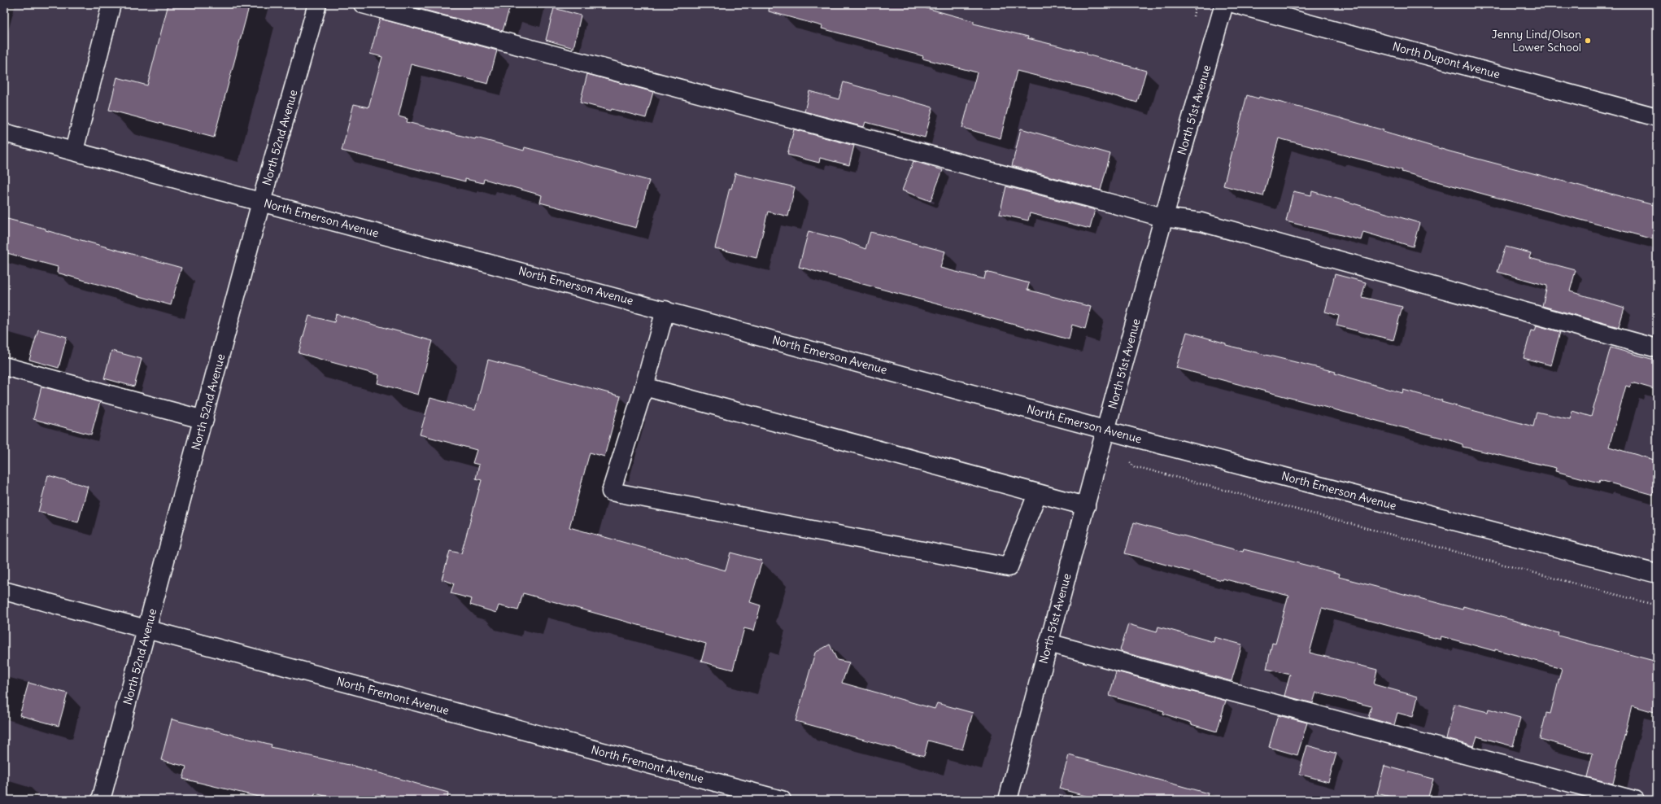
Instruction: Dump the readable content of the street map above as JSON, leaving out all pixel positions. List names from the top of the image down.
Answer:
{
  "streets": {
    "street": [
      "North Dupont Avenue",
      "North 51st Avenue",
      "North 52nd Avenue",
      "North Emerson Avenue",
      "North Fremont Avenue"
    ]
  },
  "crossings": [
    ["North 51st Avenue", "North Emerson Avenue"],
    ["North 52nd Avenue", "North Emerson Avenue"],
    ["North 52nd Avenue", "North Fremont Avenue"]
  ],
  "places": ["Jenny Lind/Olson Lower School"]
}
